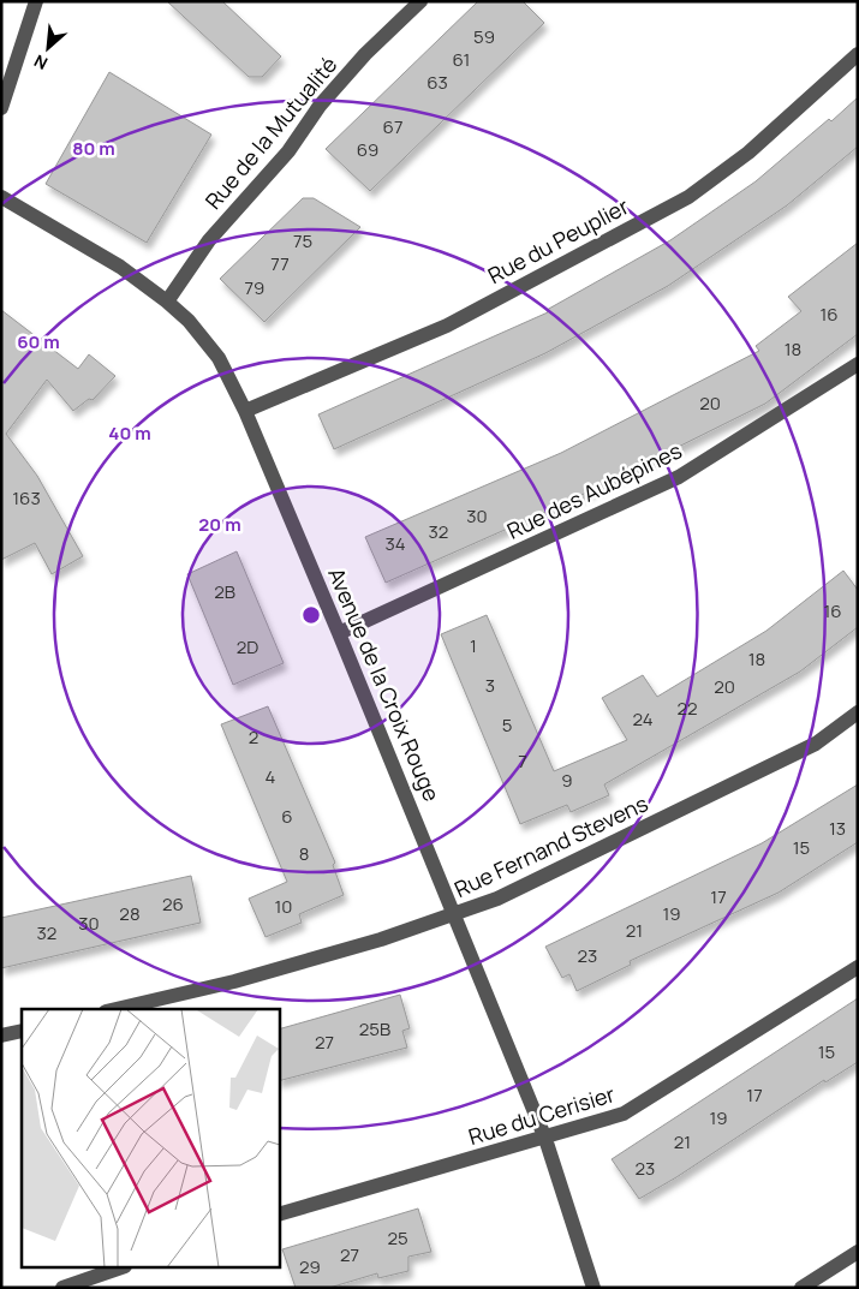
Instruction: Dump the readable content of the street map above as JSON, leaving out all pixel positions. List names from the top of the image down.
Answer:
{
  "streets": {
    "street": [
      "Rue de la Mutualité",
      "Rue du Peuplier",
      "Rue des Aubépines",
      "Avenue de la Croix Rouge",
      "Rue Fernand Stevens",
      "Rue du Cerisier"
    ]
  },
  "crossings": [
    ["Rue de la Mutualité", "Avenue de la Croix Rouge"],
    ["Rue du Peuplier", "Avenue de la Croix Rouge"],
    ["Rue des Aubépines", "Avenue de la Croix Rouge"],
    ["Avenue de la Croix Rouge", "Rue Fernand Stevens"],
    ["Avenue de la Croix Rouge", "Rue du Cerisier"]
  ],
  "house_numbers": [
    "59",
    "61",
    "63",
    "67",
    "69",
    "75",
    "77",
    "79",
    "16",
    "18",
    "20",
    "163",
    "30",
    "32",
    "34",
    "2B",
    "16",
    "1",
    "2D",
    "18",
    "3",
    "20",
    "22",
    "24",
    "5",
    "2",
    "7",
    "4",
    "9",
    "6",
    "13",
    "15",
    "8",
    "17",
    "26",
    "10",
    "28",
    "19",
    "30",
    "21",
    "32",
    "23",
    "25B",
    "27",
    "15",
    "17",
    "19",
    "21",
    "23",
    "25",
    "27",
    "29"
  ],
  "north": "bottom left",
  "rings": [
    "80 m",
    "60 m",
    "40 m",
    "20 m"
  ]
}
